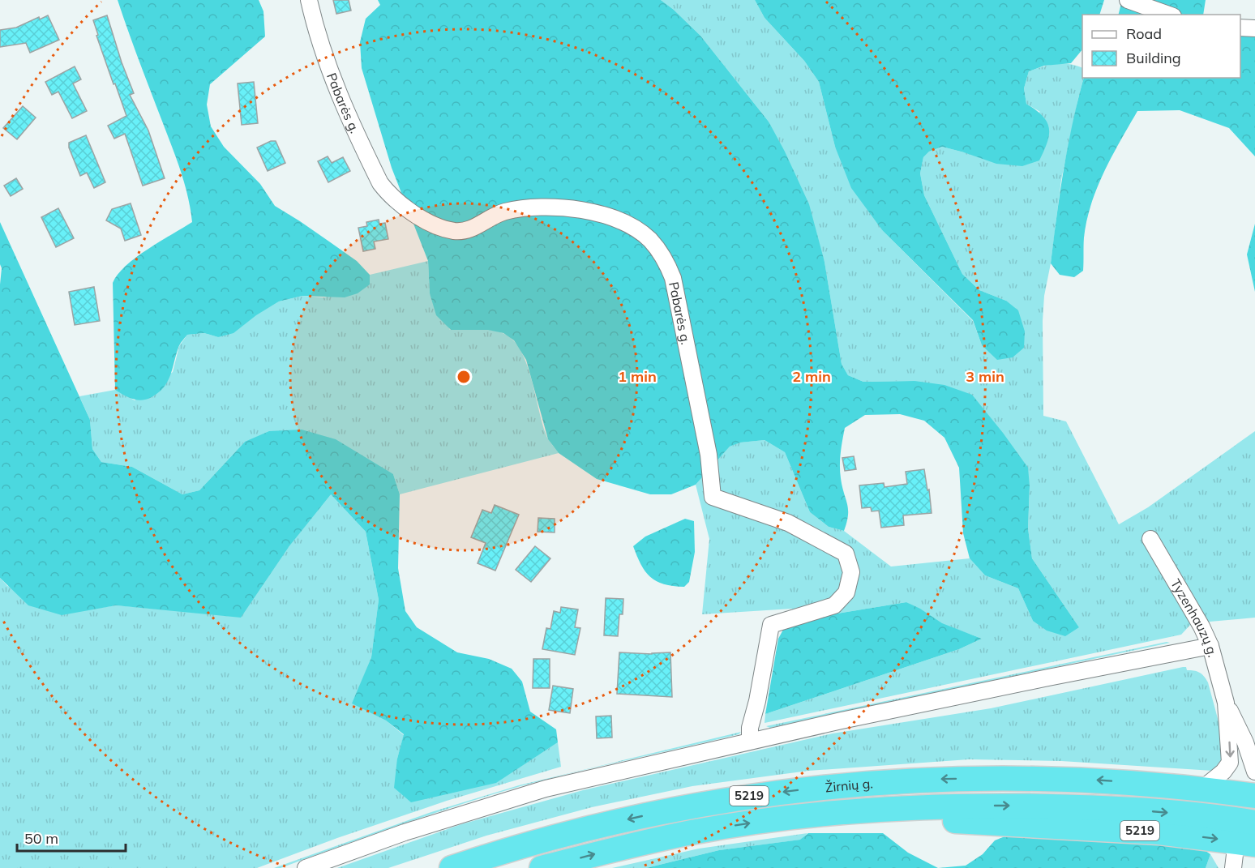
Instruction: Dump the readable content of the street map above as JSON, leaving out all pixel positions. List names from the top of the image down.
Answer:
{
  "streets": {
    "highway": ["Žirnių g.", "5219"],
    "street": ["Pabarės g.", "Tyzenhauzų g."]
  },
  "crossings": [
    ["Tyzenhauzų g.", "Žirnių g."],
    ["Žirnių g.", "5219"]
  ],
  "legend": ["Road", "Building"],
  "scale_bar": "50 m",
  "rings": ["1 min", "2 min", "3 min"]
}
